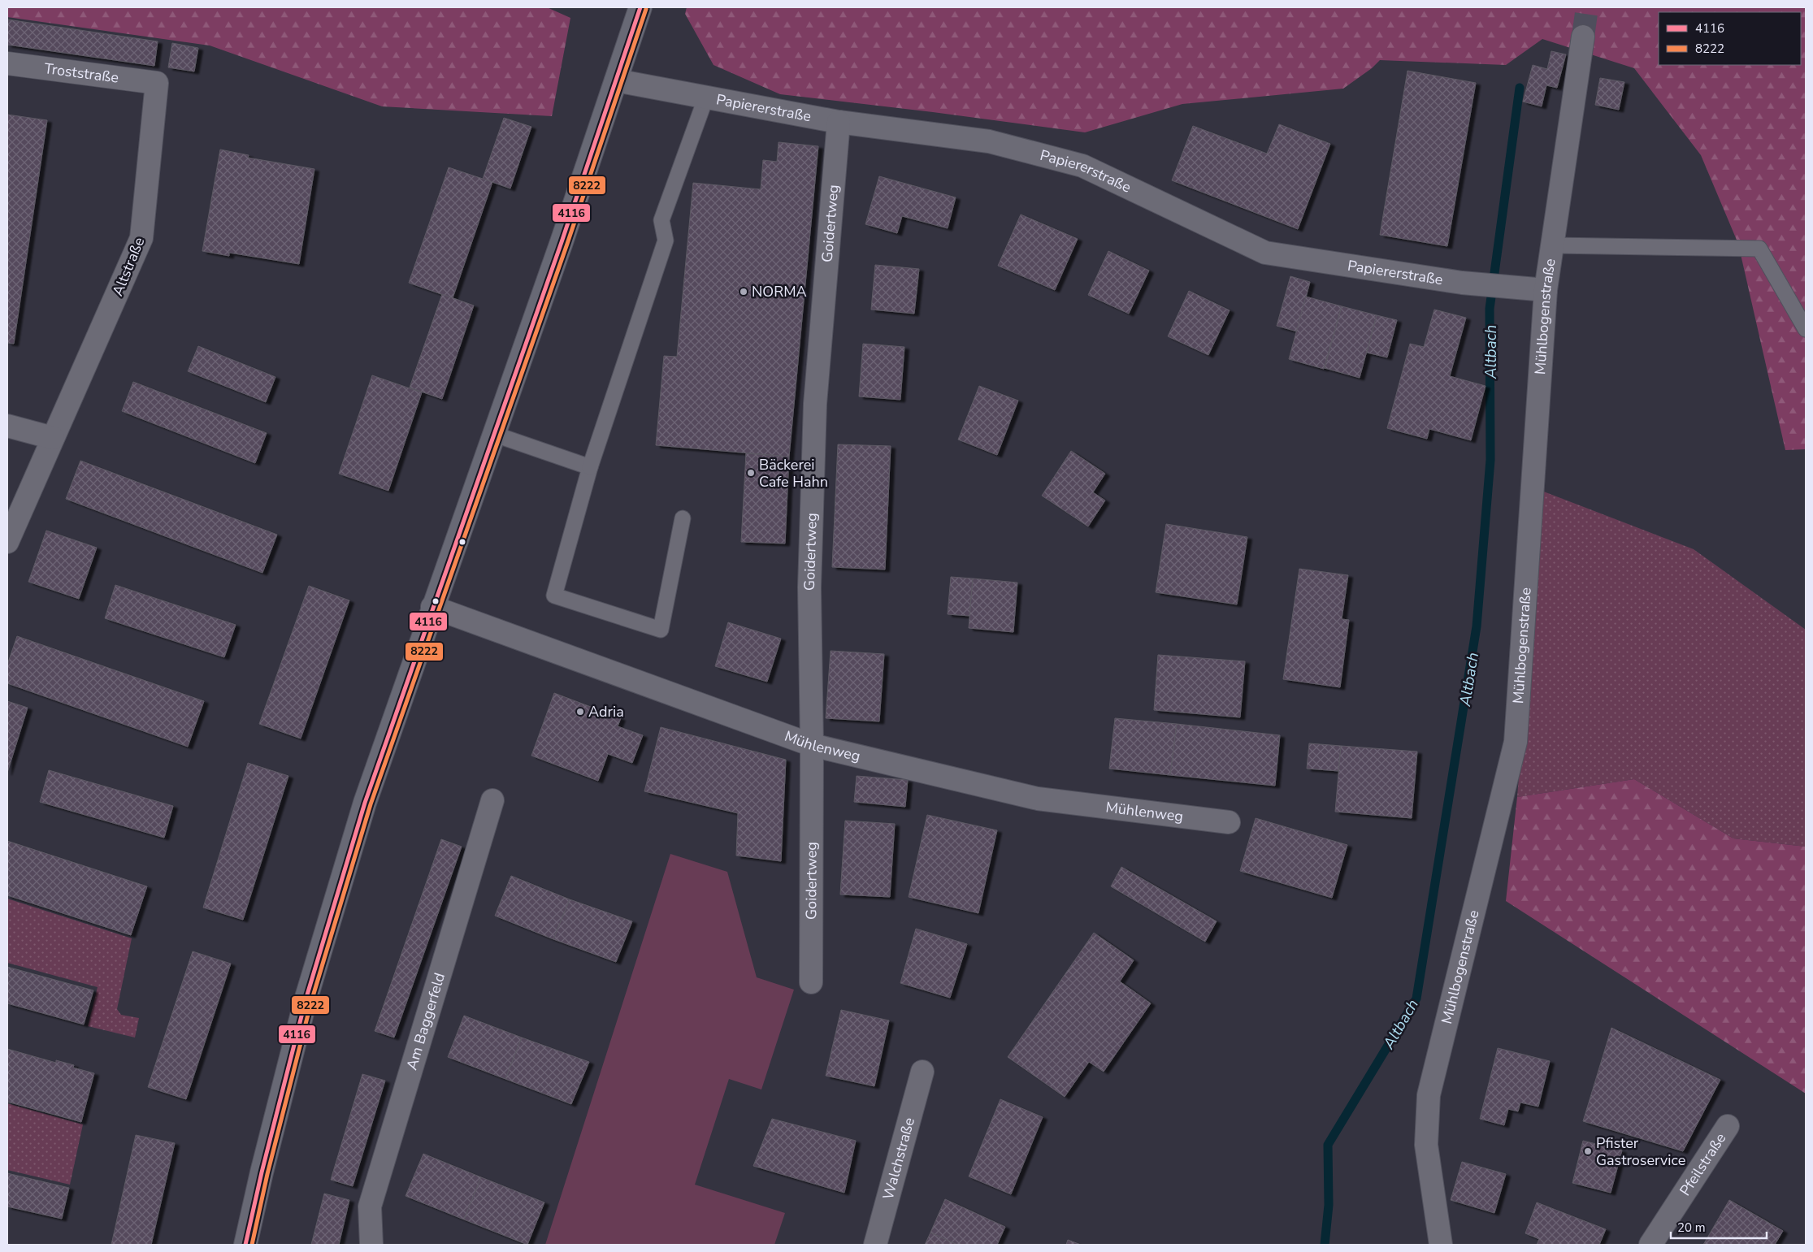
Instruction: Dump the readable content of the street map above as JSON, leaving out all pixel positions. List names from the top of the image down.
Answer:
{
  "streets": {
    "street": [
      "Troststraße",
      "Papiererstraße",
      "Goidertweg",
      "Altstraße",
      "Mühlbogenstraße",
      "Mühlenweg",
      "Am Baggerfeld",
      "Walchstraße",
      "Pfeilstraße"
    ]
  },
  "crossings": [
    ["Troststraße", "Altstraße"],
    ["Papiererstraße", "Goidertweg"],
    ["Papiererstraße", "Mühlbogenstraße"],
    ["Goidertweg", "Mühlenweg"]
  ],
  "water": ["Altbach"],
  "places": [
    "NORMA",
    "Bäckerei Cafe Hahn",
    "Adria",
    "Pfister Gastroservice"
  ],
  "lines": ["transit line 4116", "transit line 8222"],
  "legend": ["4116", "8222"],
  "scale_bar": "20 m"
}
